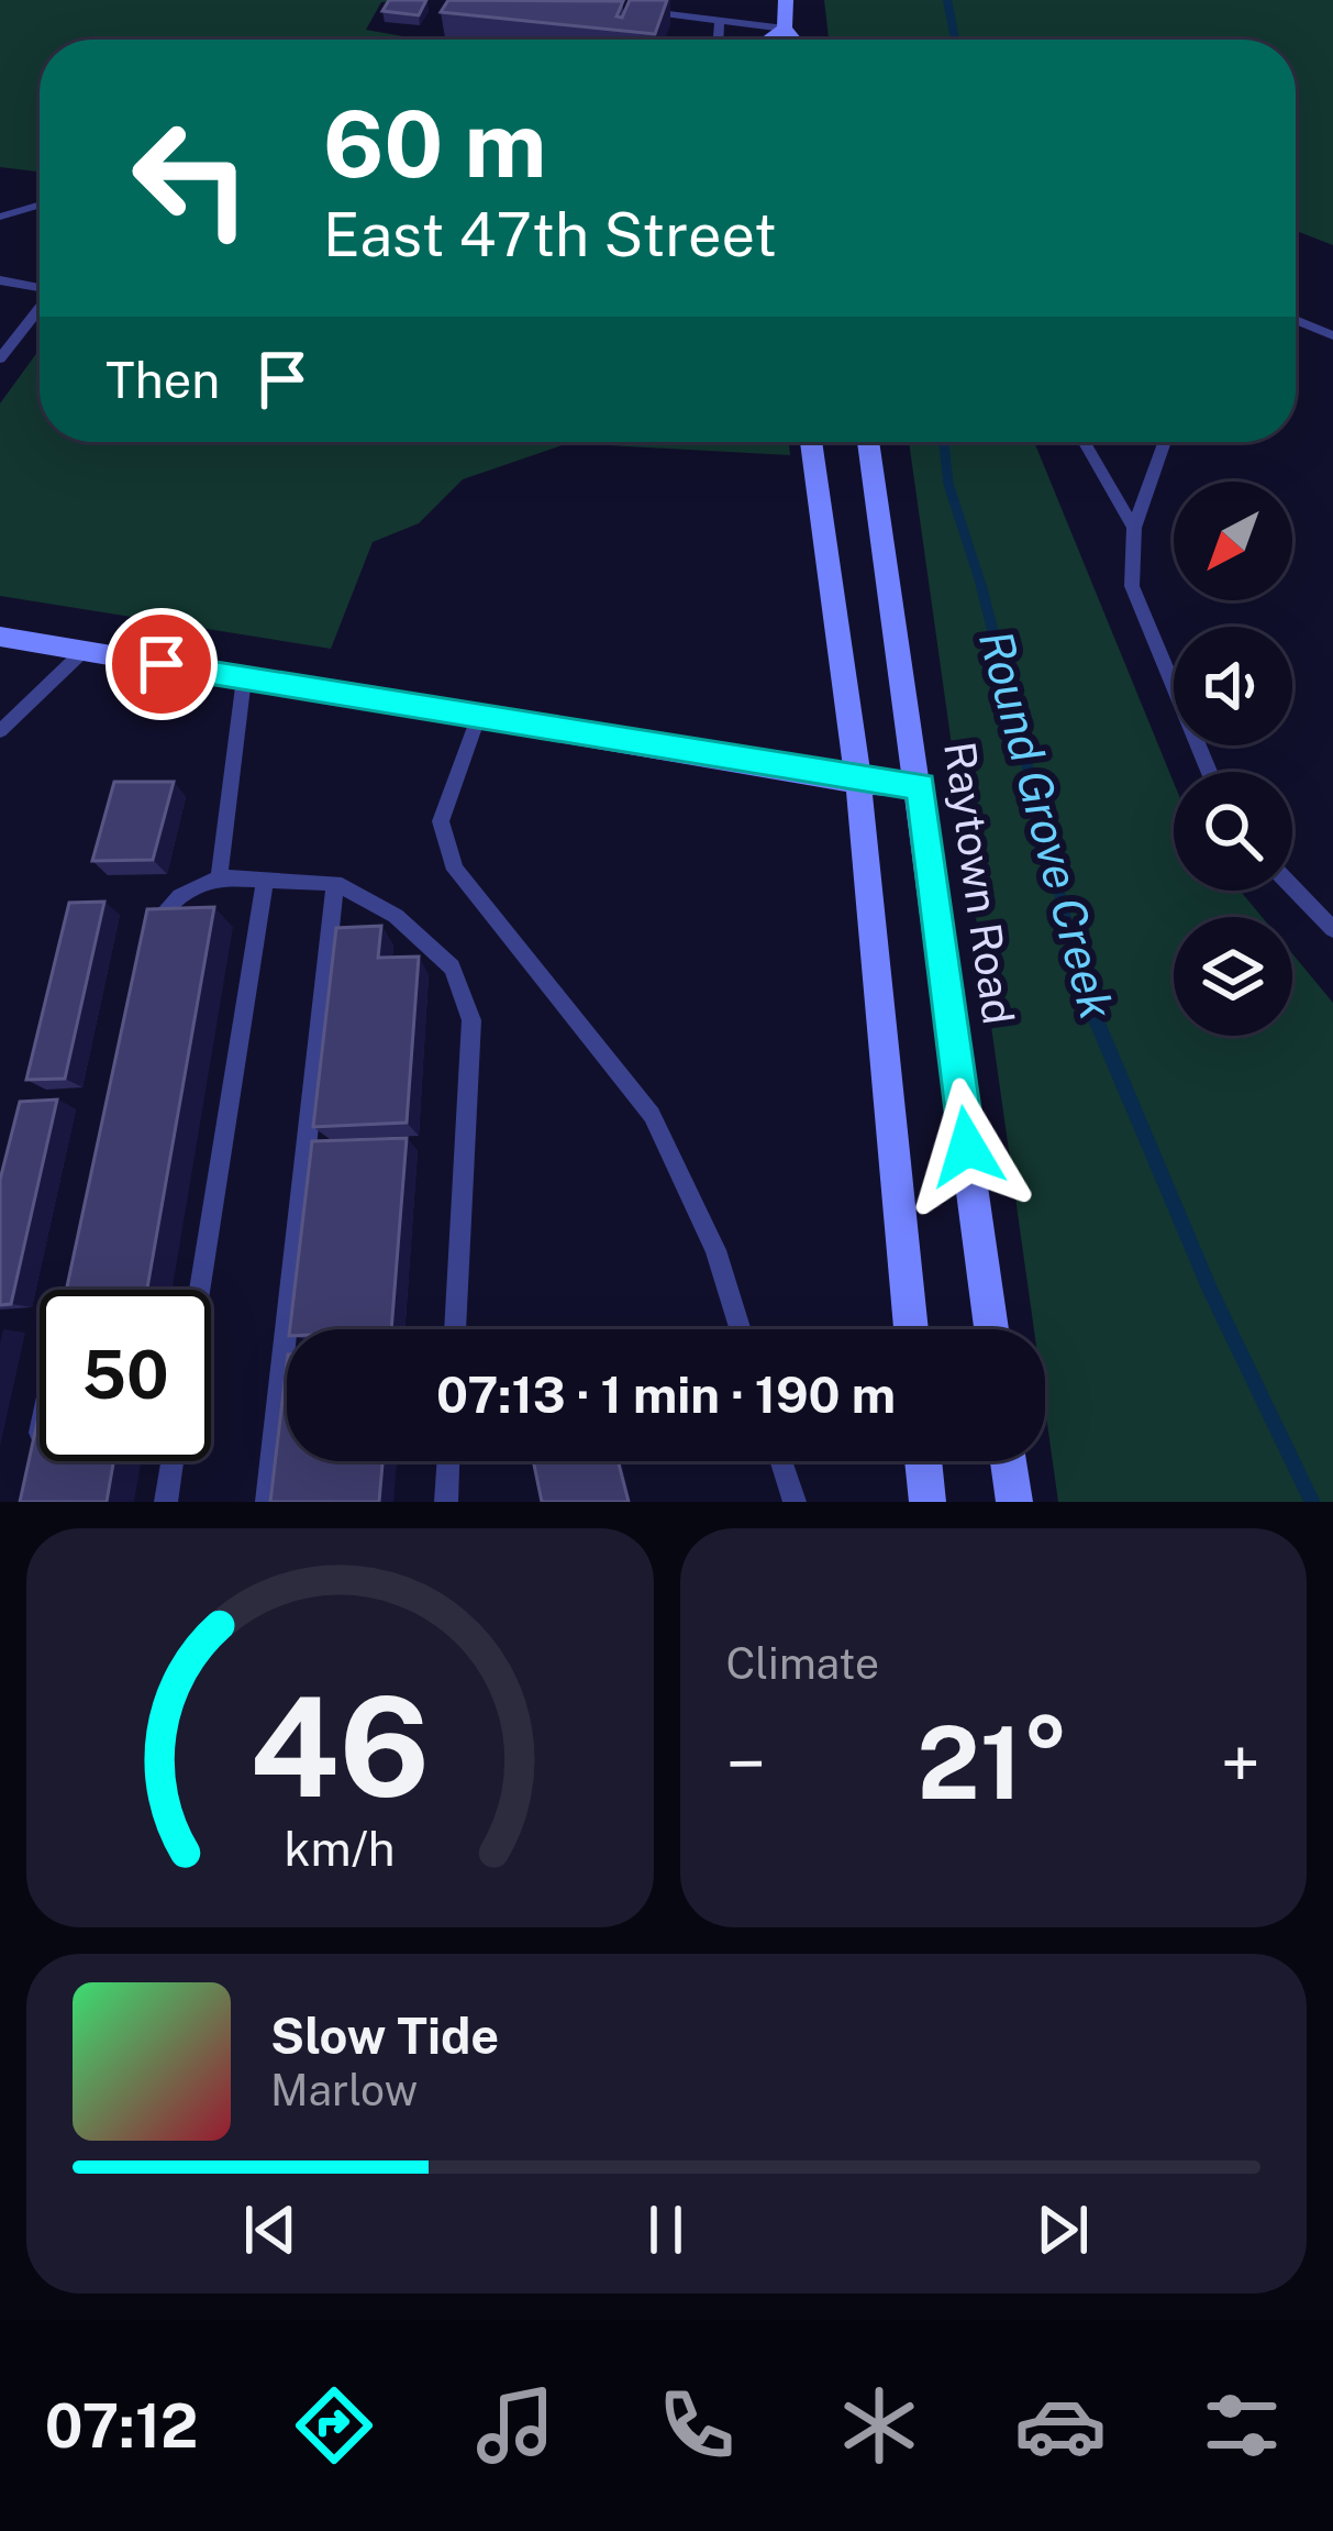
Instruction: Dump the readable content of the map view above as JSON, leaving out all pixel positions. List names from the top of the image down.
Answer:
{
  "streets": {
    "main road": ["Raytown Road"]
  },
  "water": ["Round Grove Creek"],
  "north": "bottom left",
  "page": {
    "turn": ["60 m", "East 47th Street"],
    "then": "Then",
    "limit": "50",
    "trip": "07:13 · 1 min · 190 m",
    "tile": "Climate",
    "heat": ["−", "21°", "+"],
    "song": ["Slow Tide", "Marlow"],
    "tabs": "07:12",
    "gauge": ["46", "km/h"]
  }
}
